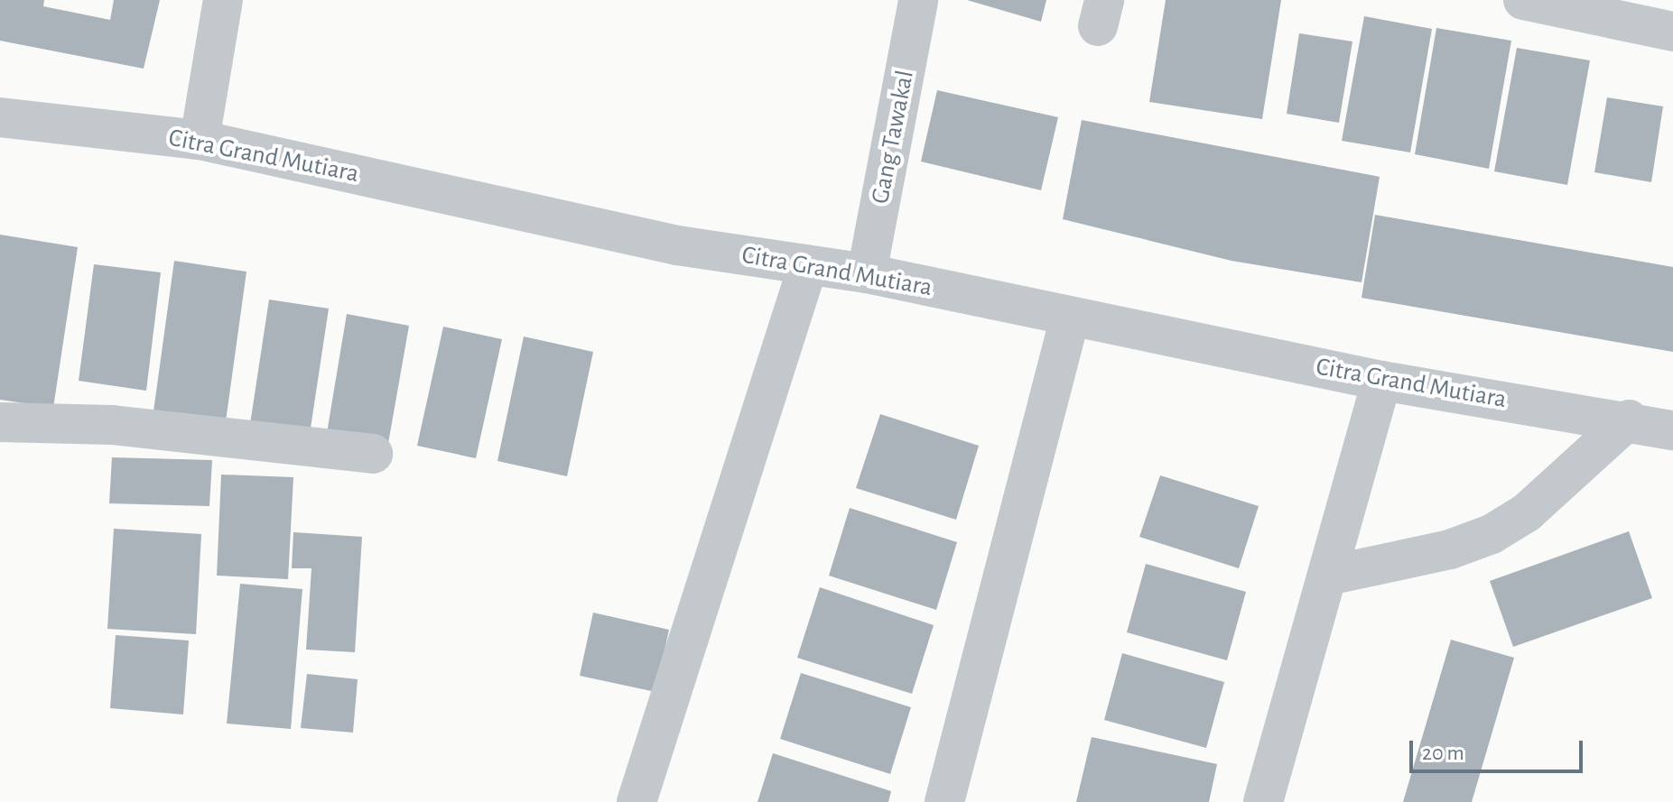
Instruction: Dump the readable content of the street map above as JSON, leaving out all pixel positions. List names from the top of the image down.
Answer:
{
  "streets": {
    "street": ["Gang Tawakal", "Citra Grand Mutiara"]
  },
  "crossings": [
    ["Gang Tawakal", "Citra Grand Mutiara"]
  ],
  "scale_bar": "20 m"
}
